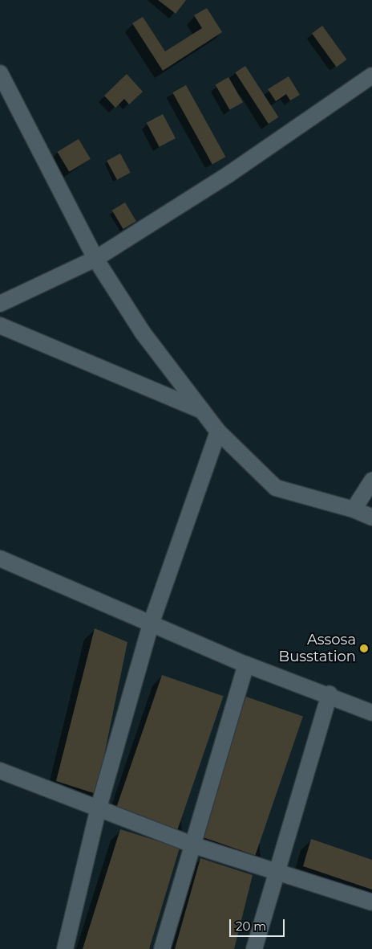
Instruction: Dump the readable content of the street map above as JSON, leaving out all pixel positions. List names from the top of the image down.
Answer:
{
  "places": ["Assosa Busstation"],
  "scale_bar": "20 m"
}
